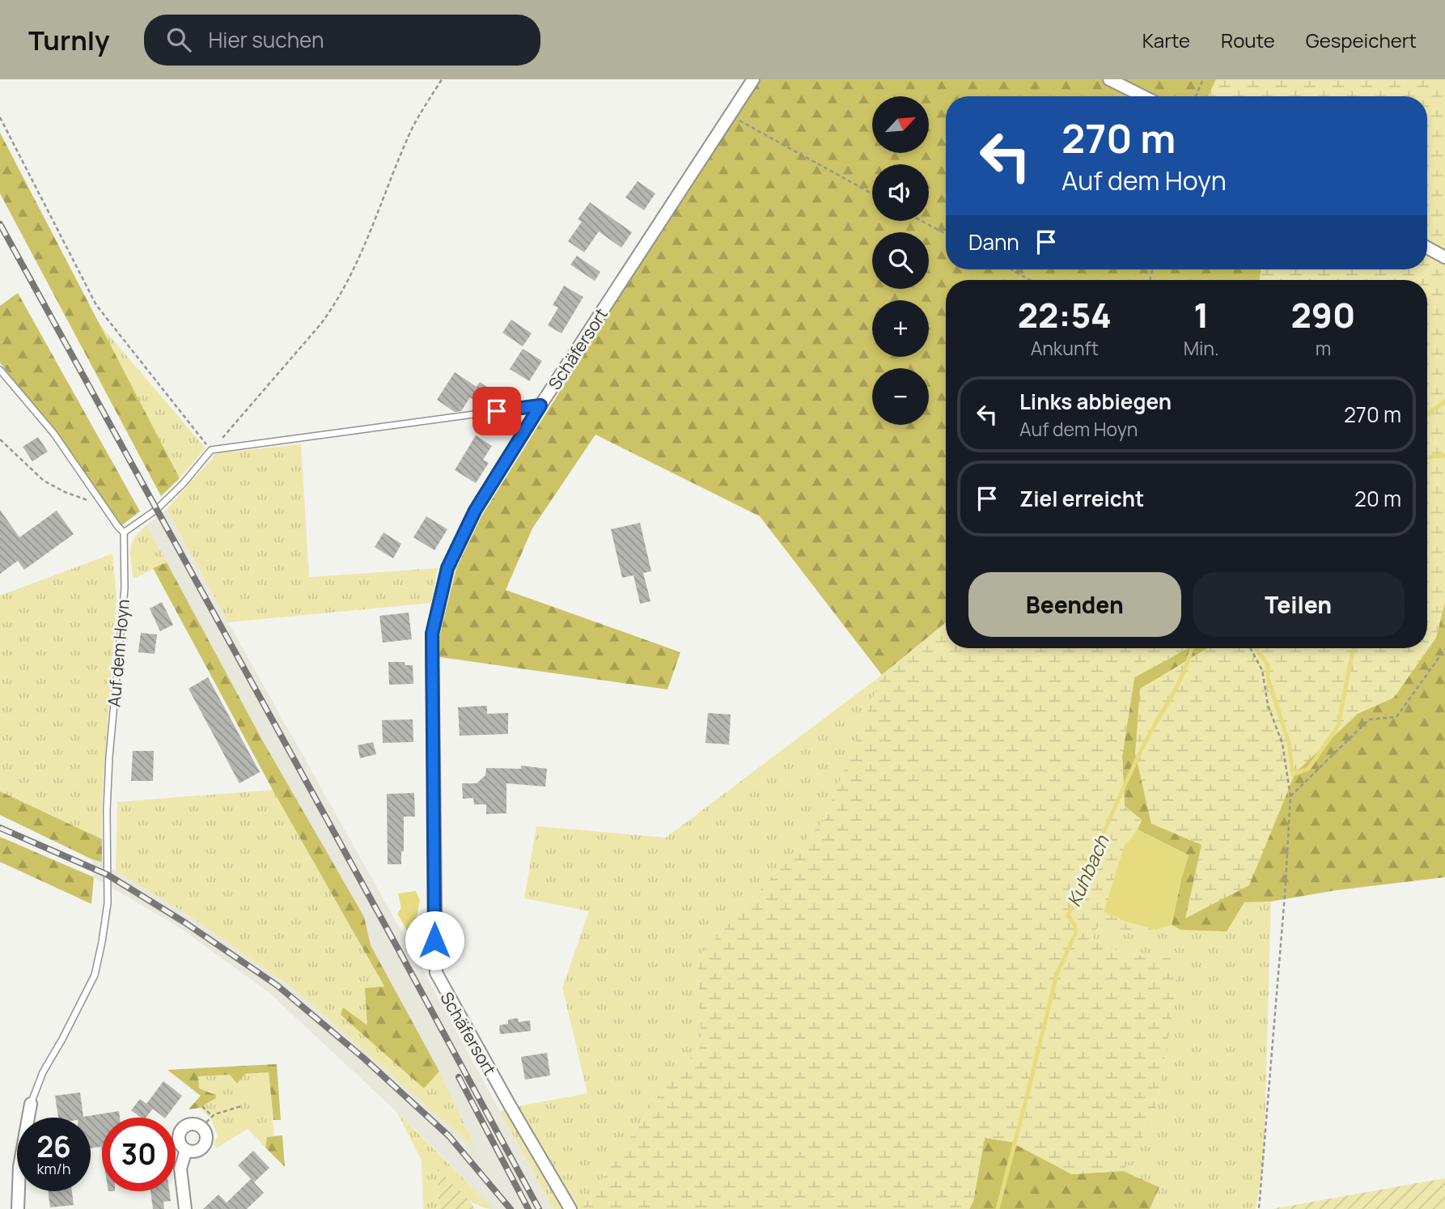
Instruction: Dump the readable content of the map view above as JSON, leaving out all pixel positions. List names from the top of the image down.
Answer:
{
  "streets": {
    "street": ["Schäfersort", "Auf dem Hoyn"]
  },
  "water": ["Kuhbach"],
  "north": "top right",
  "page": {
    "header": "Turnly",
    "search": "Hier suchen",
    "nav": ["Karte", "Route", "Gespeichert"],
    "map_buttons": ["+", "−"],
    "turn": ["270 m", "Auf dem Hoyn"],
    "then": "Dann",
    "eta": [
      "22:54",
      "Ankunft",
      "1",
      "Min.",
      "290",
      "m"
    ],
    "list": [
      {
        "name": "Links abbiegen",
        "note": "Auf dem Hoyn",
        "value": "270 m"
      },
      {
        "name": "Ziel erreicht",
        "value": "20 m"
      }
    ],
    "buttons": ["Beenden", "Teilen"],
    "speed": "26 km/h",
    "limit": "30"
  }
}
